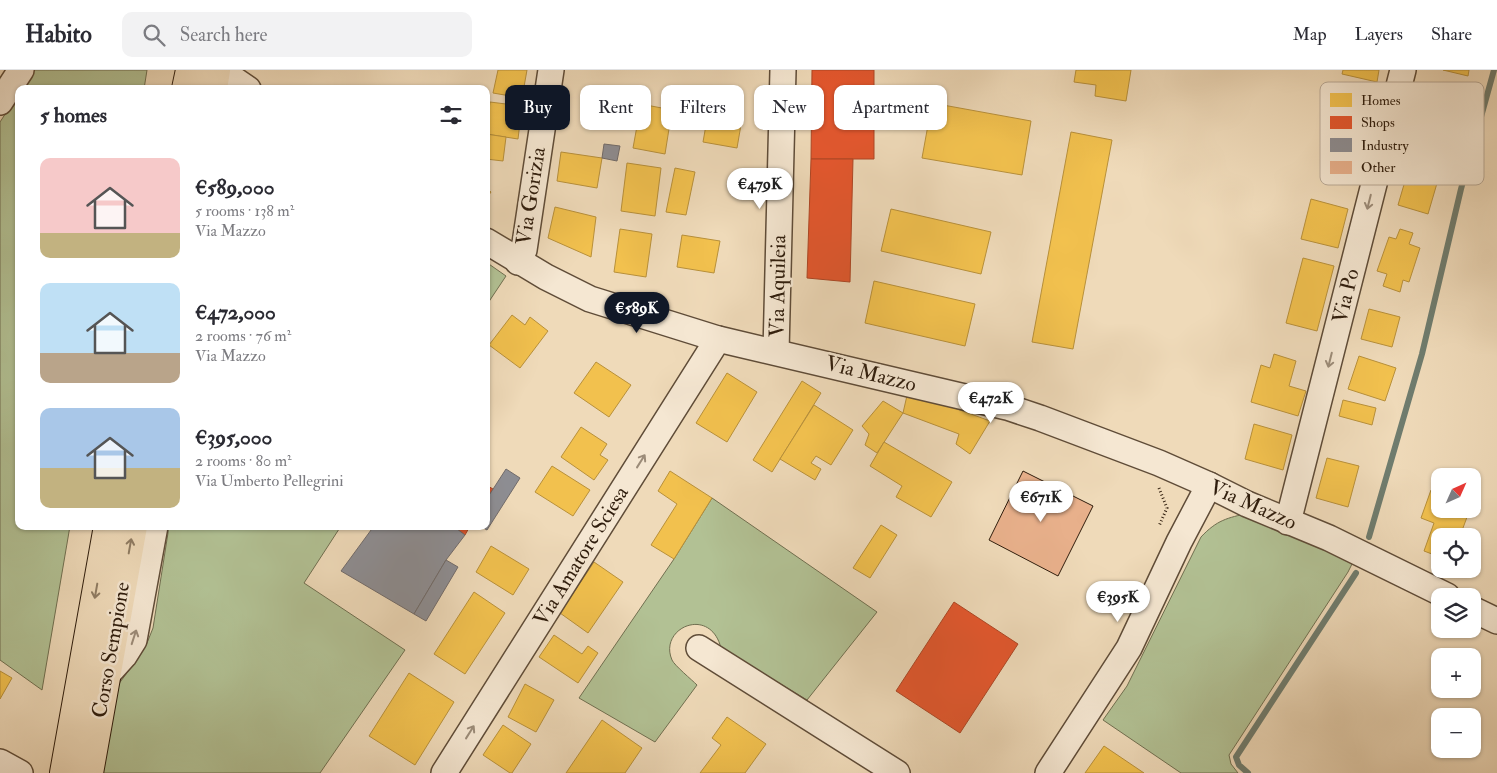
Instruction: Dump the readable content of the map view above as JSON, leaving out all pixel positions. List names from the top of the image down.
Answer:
{
  "streets": {
    "highway": ["Corso Sempione"],
    "street": [
      "Via Gorizia",
      "Via Aquileia",
      "Via Po",
      "Via Mazzo",
      "Via Amatore Sciesa"
    ]
  },
  "crossings": [
    ["Via Gorizia", "Via Mazzo"],
    ["Via Aquileia", "Via Mazzo"],
    ["Via Po", "Via Mazzo"],
    ["Via Mazzo", "Via Amatore Sciesa"]
  ],
  "one_way": ["Via Po", "Via Amatore Sciesa"],
  "legend": [
    "Homes",
    "Shops",
    "Industry",
    "Other"
  ],
  "north": "top right",
  "page": {
    "header": "Habito",
    "search": "Search here",
    "nav": ["Map", "Layers", "Share"],
    "chip": [
      "Buy",
      "Rent",
      "Filters",
      "New",
      "Apartment"
    ],
    "heading": "5 homes",
    "list": [
      {
        "name": "€589,000",
        "note": "5 rooms · 138 m² · Via Mazzo"
      },
      {
        "name": "€472,000",
        "note": "2 rooms · 76 m² · Via Mazzo"
      },
      {
        "name": "€395,000",
        "note": "2 rooms · 80 m² · Via Umberto Pellegrini"
      }
    ],
    "price": [
      "€479K",
      "€589K",
      "€472K",
      "€671K",
      "€395K"
    ],
    "map_buttons": ["+", "−"]
  }
}
